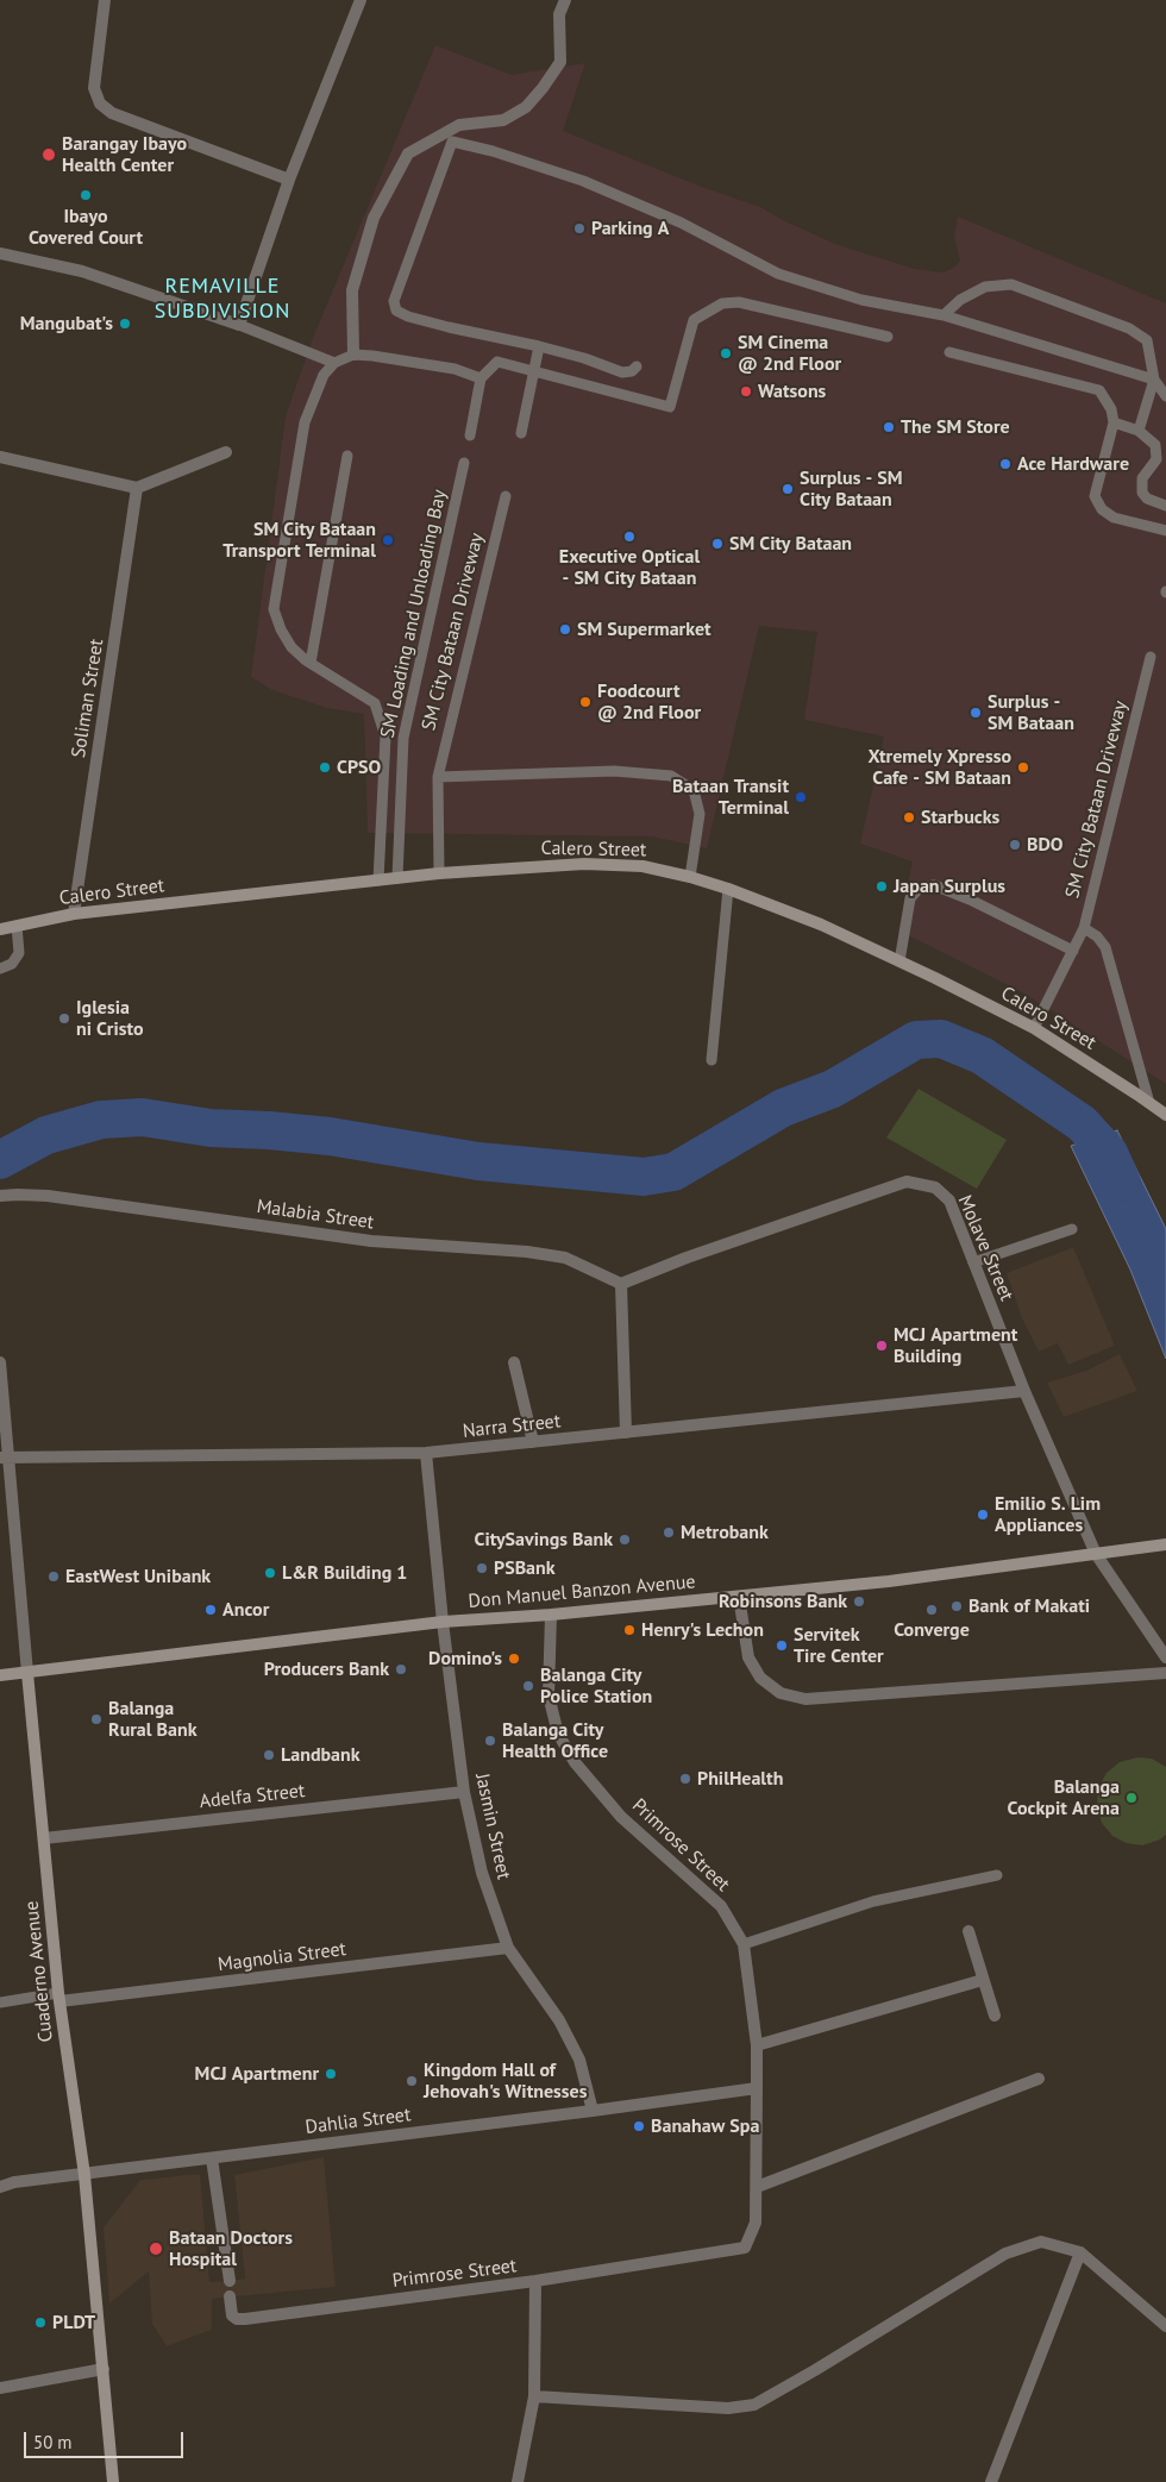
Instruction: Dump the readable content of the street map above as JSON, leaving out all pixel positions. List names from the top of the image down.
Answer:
{
  "streets": {
    "main road": ["Calero Street", "Don Manuel Banzon Avenue", "Cuaderno Avenue"],
    "street": [
      "Soliman Street",
      "Malabia Street",
      "Molave Street",
      "Narra Street",
      "Adelfa Street",
      "Jasmin Street",
      "Primrose Street",
      "Magnolia Street",
      "Dahlia Street"
    ],
    "lane": ["SM Loading and Unloading Bay", "SM City Bataan Driveway"]
  },
  "crossings": [
    ["SM Loading and Unloading Bay", "Calero Street"],
    ["SM City Bataan Driveway", "Calero Street"],
    ["Soliman Street", "Calero Street"],
    ["Malabia Street", "Molave Street"],
    ["Molave Street", "Narra Street"],
    ["Molave Street", "Don Manuel Banzon Avenue"],
    ["Narra Street", "Jasmin Street"],
    ["Narra Street", "Cuaderno Avenue"],
    ["Don Manuel Banzon Avenue", "Jasmin Street"],
    ["Don Manuel Banzon Avenue", "Primrose Street"],
    ["Don Manuel Banzon Avenue", "Cuaderno Avenue"],
    ["Adelfa Street", "Jasmin Street"],
    ["Adelfa Street", "Cuaderno Avenue"],
    ["Jasmin Street", "Magnolia Street"],
    ["Jasmin Street", "Dahlia Street"],
    ["Primrose Street", "Dahlia Street"],
    ["Magnolia Street", "Cuaderno Avenue"],
    ["Cuaderno Avenue", "Dahlia Street"]
  ],
  "districts": ["REMAVILLE SUBDIVISION"],
  "places": [
    "Barangay Ibayo Health Center",
    "Ibayo Covered Court",
    "Parking A",
    "Mangubat's",
    "SM Cinema @ 2nd Floor",
    "Watsons",
    "The SM Store",
    "Ace Hardware",
    "Surplus - SM City Bataan",
    "Executive Optical - SM City Bataan",
    "SM City Bataan Transport Terminal",
    "SM City Bataan",
    "SM Supermarket",
    "Foodcourt @ 2nd Floor",
    "Surplus - SM Bataan",
    "CPSO",
    "Xtremely Xpresso Cafe - SM Bataan",
    "Bataan Transit Terminal",
    "Starbucks",
    "BDO",
    "Japan Surplus",
    "Iglesia ni Cristo",
    "MCJ Apartment Building",
    "Emilio S. Lim Appliances",
    "Metrobank",
    "CitySavings Bank",
    "PSBank",
    "L&R Building 1",
    "EastWest Unibank",
    "Robinsons Bank",
    "Bank of Makati",
    "Ancor",
    "Converge",
    "Henry's Lechon",
    "Servitek Tire Center",
    "Domino's",
    "Producers Bank",
    "Balanga City Police Station",
    "Balanga Rural Bank",
    "Balanga City Health Office",
    "Landbank",
    "PhilHealth",
    "Balanga Cockpit Arena",
    "MCJ Apartmenr",
    "Kingdom Hall of Jehovah's Witnesses",
    "Banahaw Spa",
    "Bataan Doctors Hospital",
    "PLDT"
  ],
  "scale_bar": "50 m"
}
